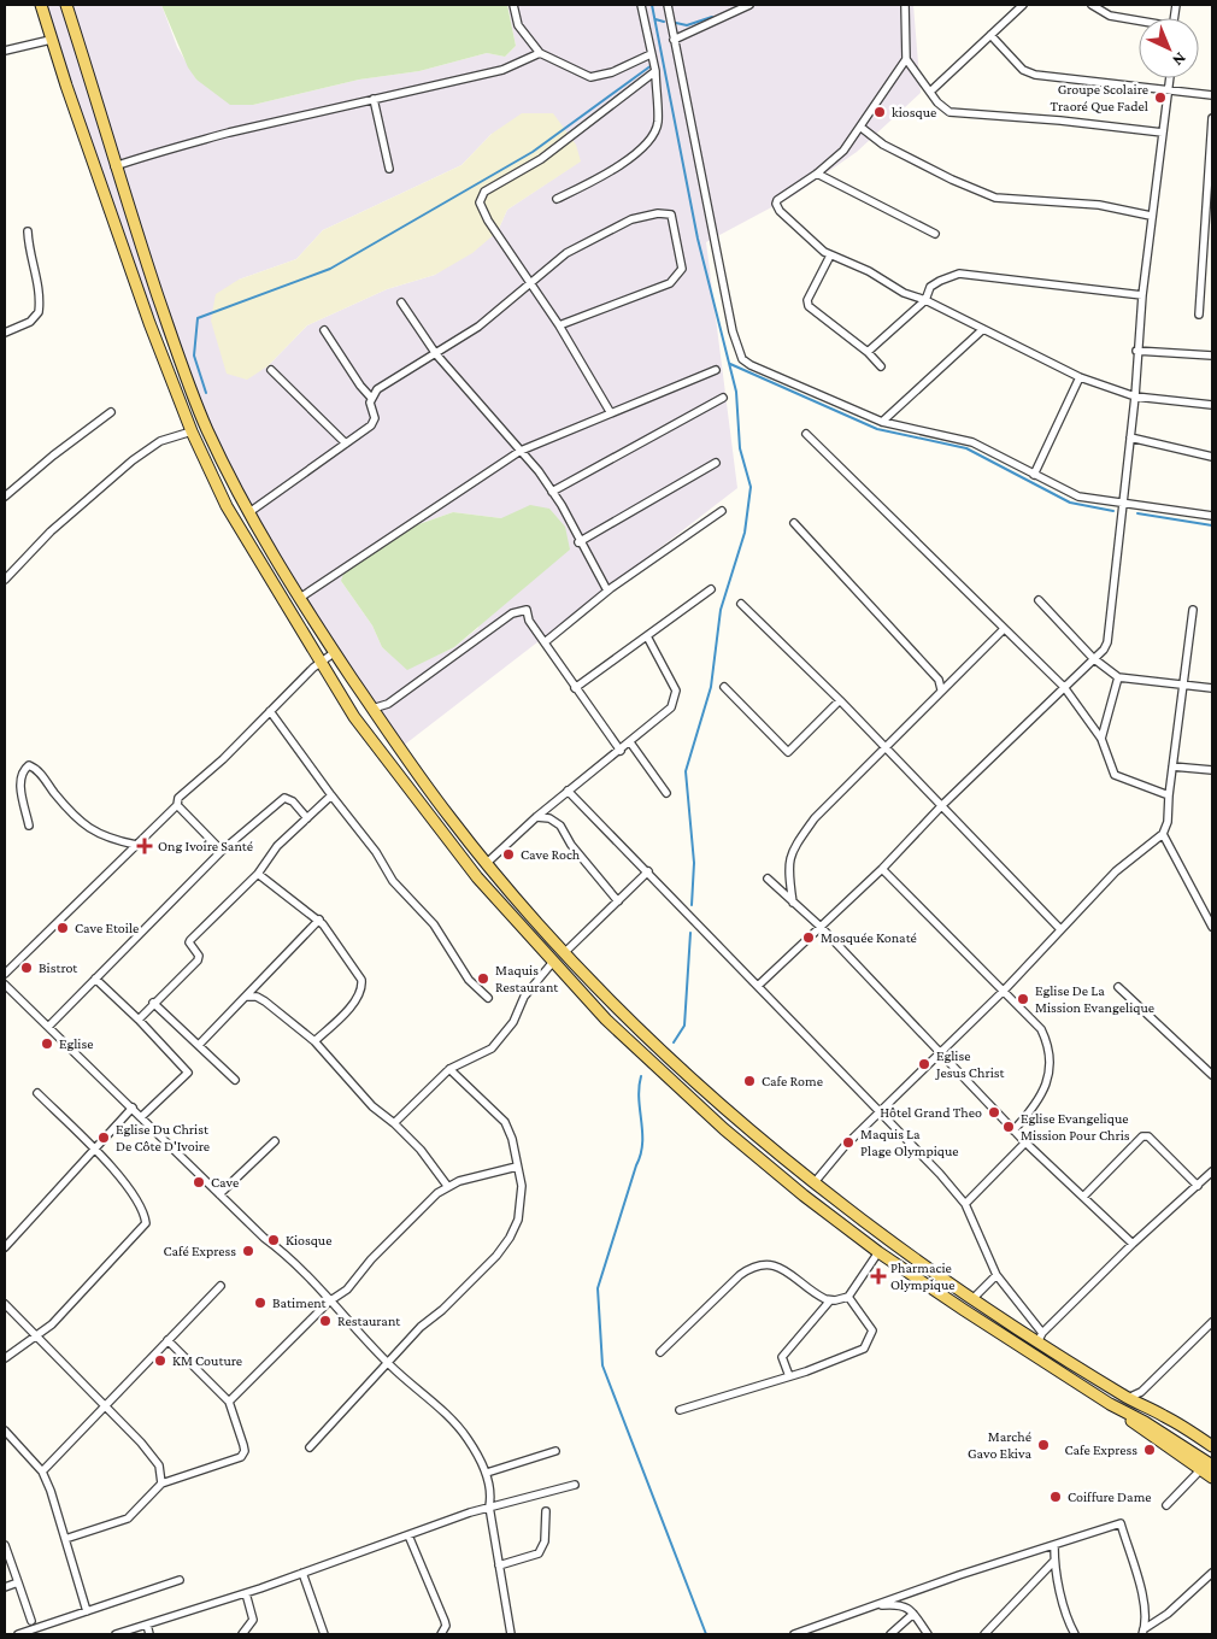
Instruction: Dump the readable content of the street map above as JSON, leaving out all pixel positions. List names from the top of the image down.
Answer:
{
  "places": {
    "other": [
      "Groupe Scolaire Traoré Que Fadel",
      "kiosque",
      "Cave Roch",
      "Cave Etoile",
      "Mosquée Konaté",
      "Bistrot",
      "Maquis Restaurant",
      "Eglise De La Mission Evangelique",
      "Eglise",
      "Eglise Jesus Christ",
      "Cafe Rome",
      "Hôtel Grand Theo",
      "Eglise Evangelique Mission Pour Chris",
      "Eglise Du Christ De Côte D'Ivoire",
      "Maquis La Plage Olympique",
      "Cave",
      "Kiosque",
      "Café Express",
      "Batiment",
      "Restaurant",
      "KM Couture",
      "Marché Gavo Ekiva",
      "Cafe Express",
      "Coiffure Dame"
    ],
    "health": ["Ong Ivoire Santé", "Pharmacie Olympique"]
  },
  "north": "bottom right"
}
